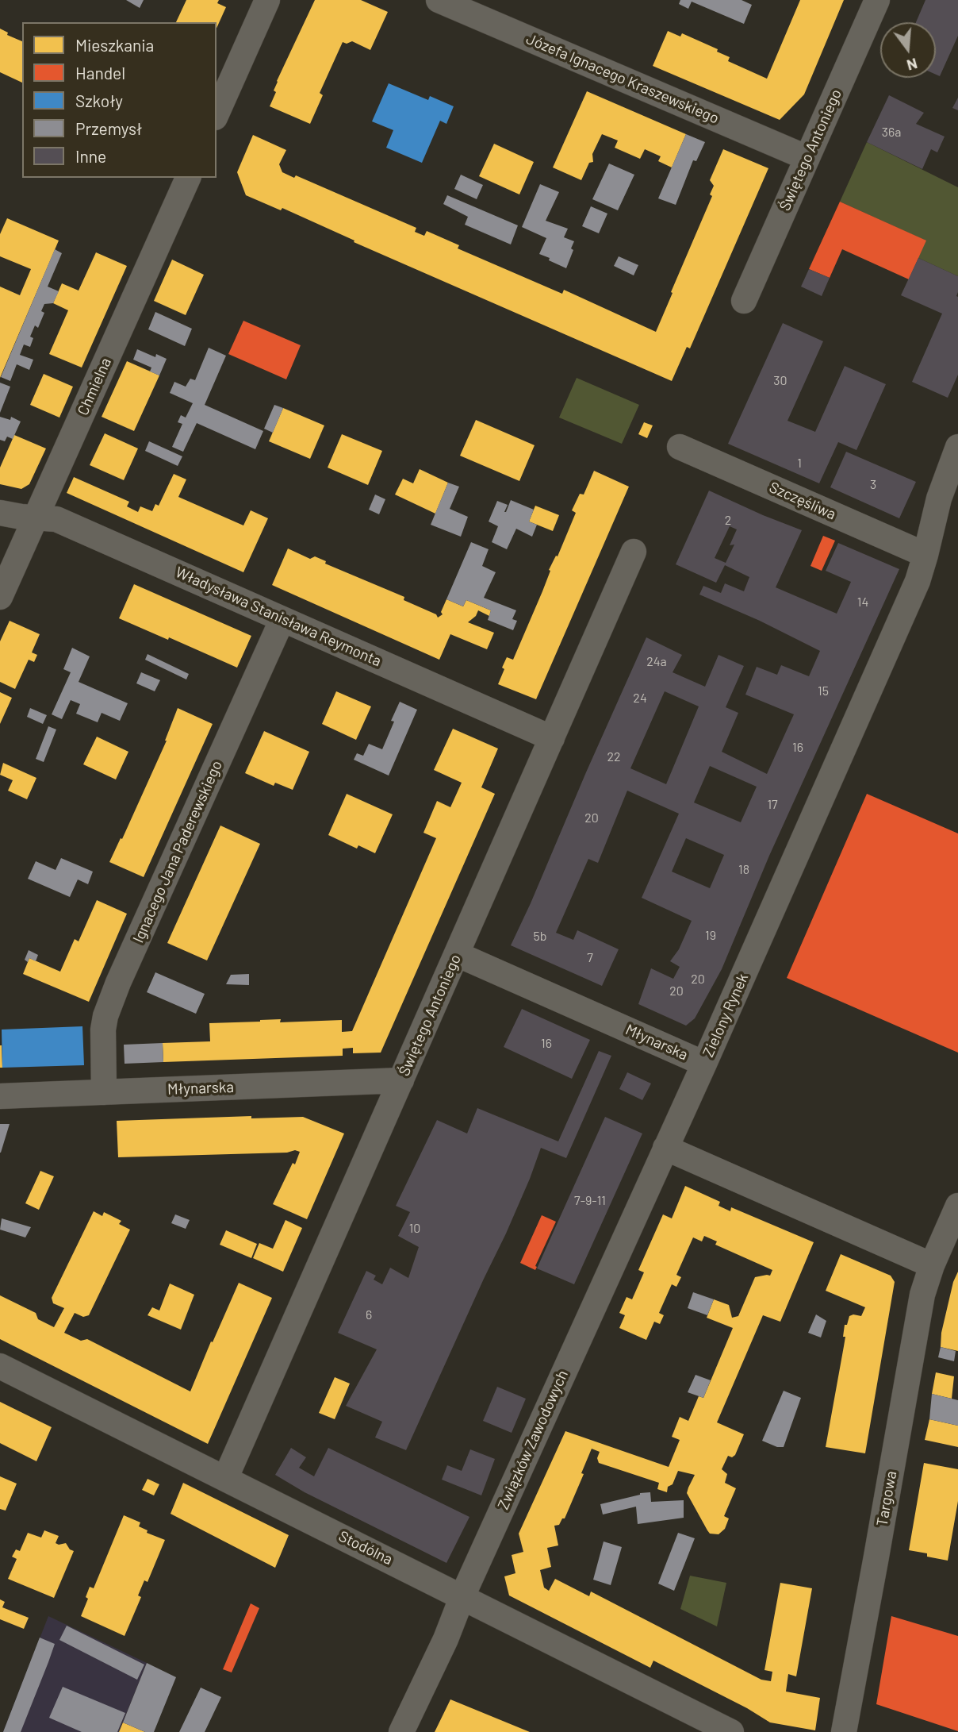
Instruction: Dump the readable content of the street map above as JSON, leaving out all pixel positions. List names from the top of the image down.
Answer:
{
  "streets": {
    "street": [
      "Józefa Ignacego Kraszewskiego",
      "Świętego Antoniego",
      "Chmielna",
      "Szczęśliwa",
      "Władysława Stanisława Reymonta",
      "Ignacego Jana Paderewskiego",
      "Zielony Rynek",
      "Młynarska",
      "Związków Zawodowych",
      "Targowa",
      "Stodólna"
    ]
  },
  "crossings": [
    ["Józefa Ignacego Kraszewskiego", "Świętego Antoniego"],
    ["Świętego Antoniego", "Władysława Stanisława Reymonta"],
    ["Świętego Antoniego", "Młynarska"],
    ["Świętego Antoniego", "Stodólna"],
    ["Chmielna", "Władysława Stanisława Reymonta"],
    ["Szczęśliwa", "Zielony Rynek"],
    ["Władysława Stanisława Reymonta", "Ignacego Jana Paderewskiego"],
    ["Ignacego Jana Paderewskiego", "Młynarska"],
    ["Zielony Rynek", "Młynarska"],
    ["Zielony Rynek", "Związków Zawodowych"],
    ["Związków Zawodowych", "Stodólna"]
  ],
  "house_numbers": [
    "36a",
    "30",
    "1",
    "3",
    "2",
    "14",
    "24a",
    "15",
    "24",
    "16",
    "22",
    "17",
    "20",
    "18",
    "19",
    "5b",
    "7",
    "20",
    "20",
    "16",
    "7-9-11",
    "10",
    "6"
  ],
  "legend": [
    "Mieszkania",
    "Handel",
    "Szkoły",
    "Przemysł",
    "Inne"
  ],
  "north": "bottom"
}
